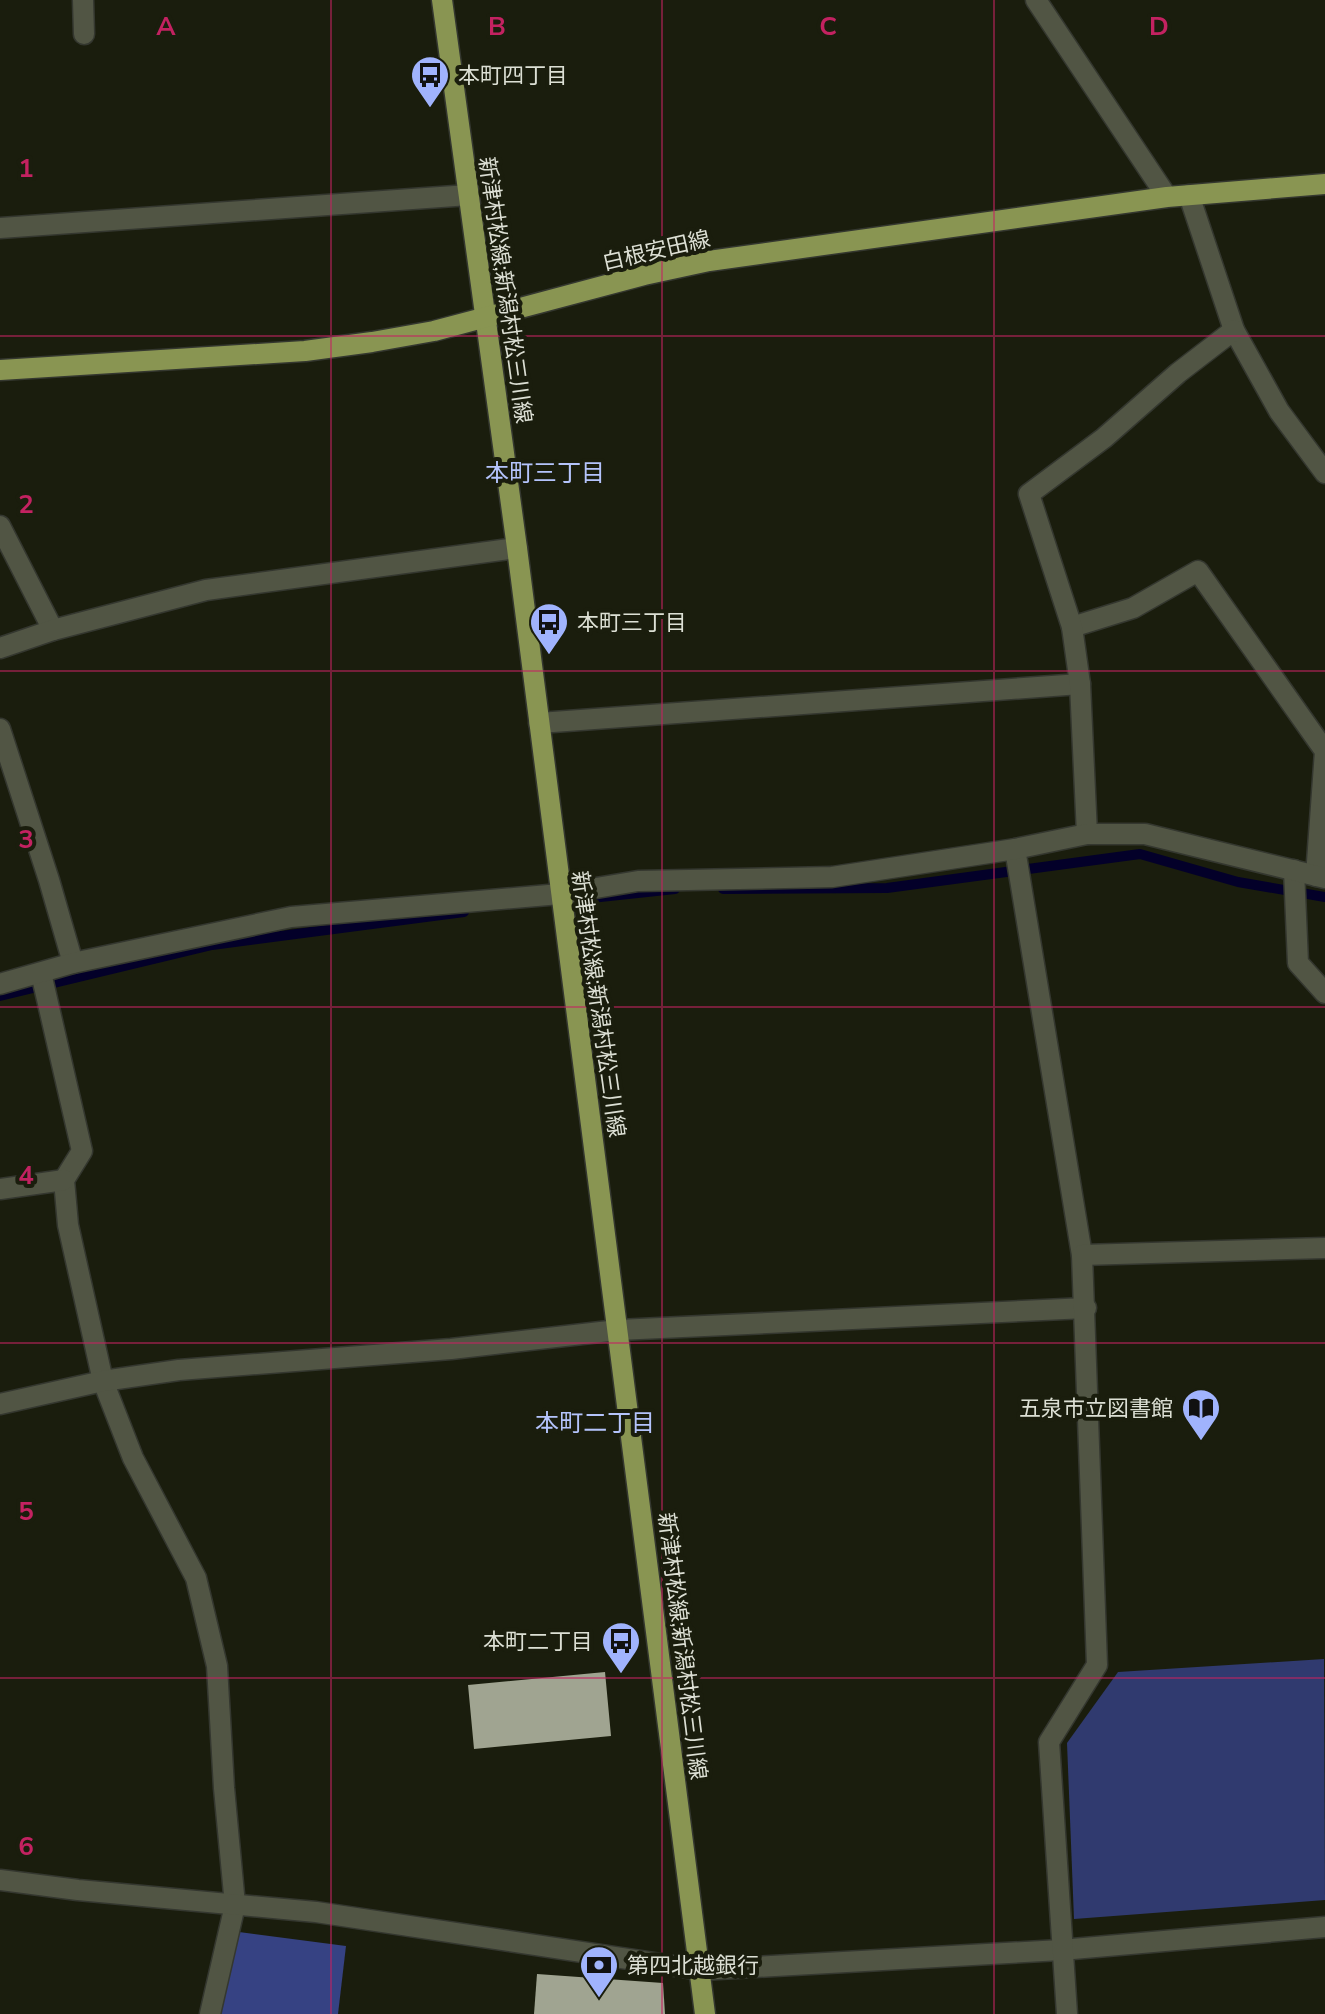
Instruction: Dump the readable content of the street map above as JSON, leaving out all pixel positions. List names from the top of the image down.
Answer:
{
  "streets": {
    "main road": ["白根安田線", "新津村松線;新潟村松三川線"]
  },
  "crossings": [
    ["白根安田線", "新津村松線;新潟村松三川線"]
  ],
  "districts": ["本町三丁目", "本町二丁目"],
  "places": {
    "bus stop": ["本町四丁目", "本町三丁目", "本町二丁目"],
    "library": ["五泉市立図書館"],
    "bank": ["第四北越銀行"]
  },
  "grid": {
    "columns": [
      "A",
      "B",
      "C",
      "D"
    ],
    "rows": [
      "1",
      "2",
      "3",
      "4",
      "5",
      "6"
    ]
  }
}
